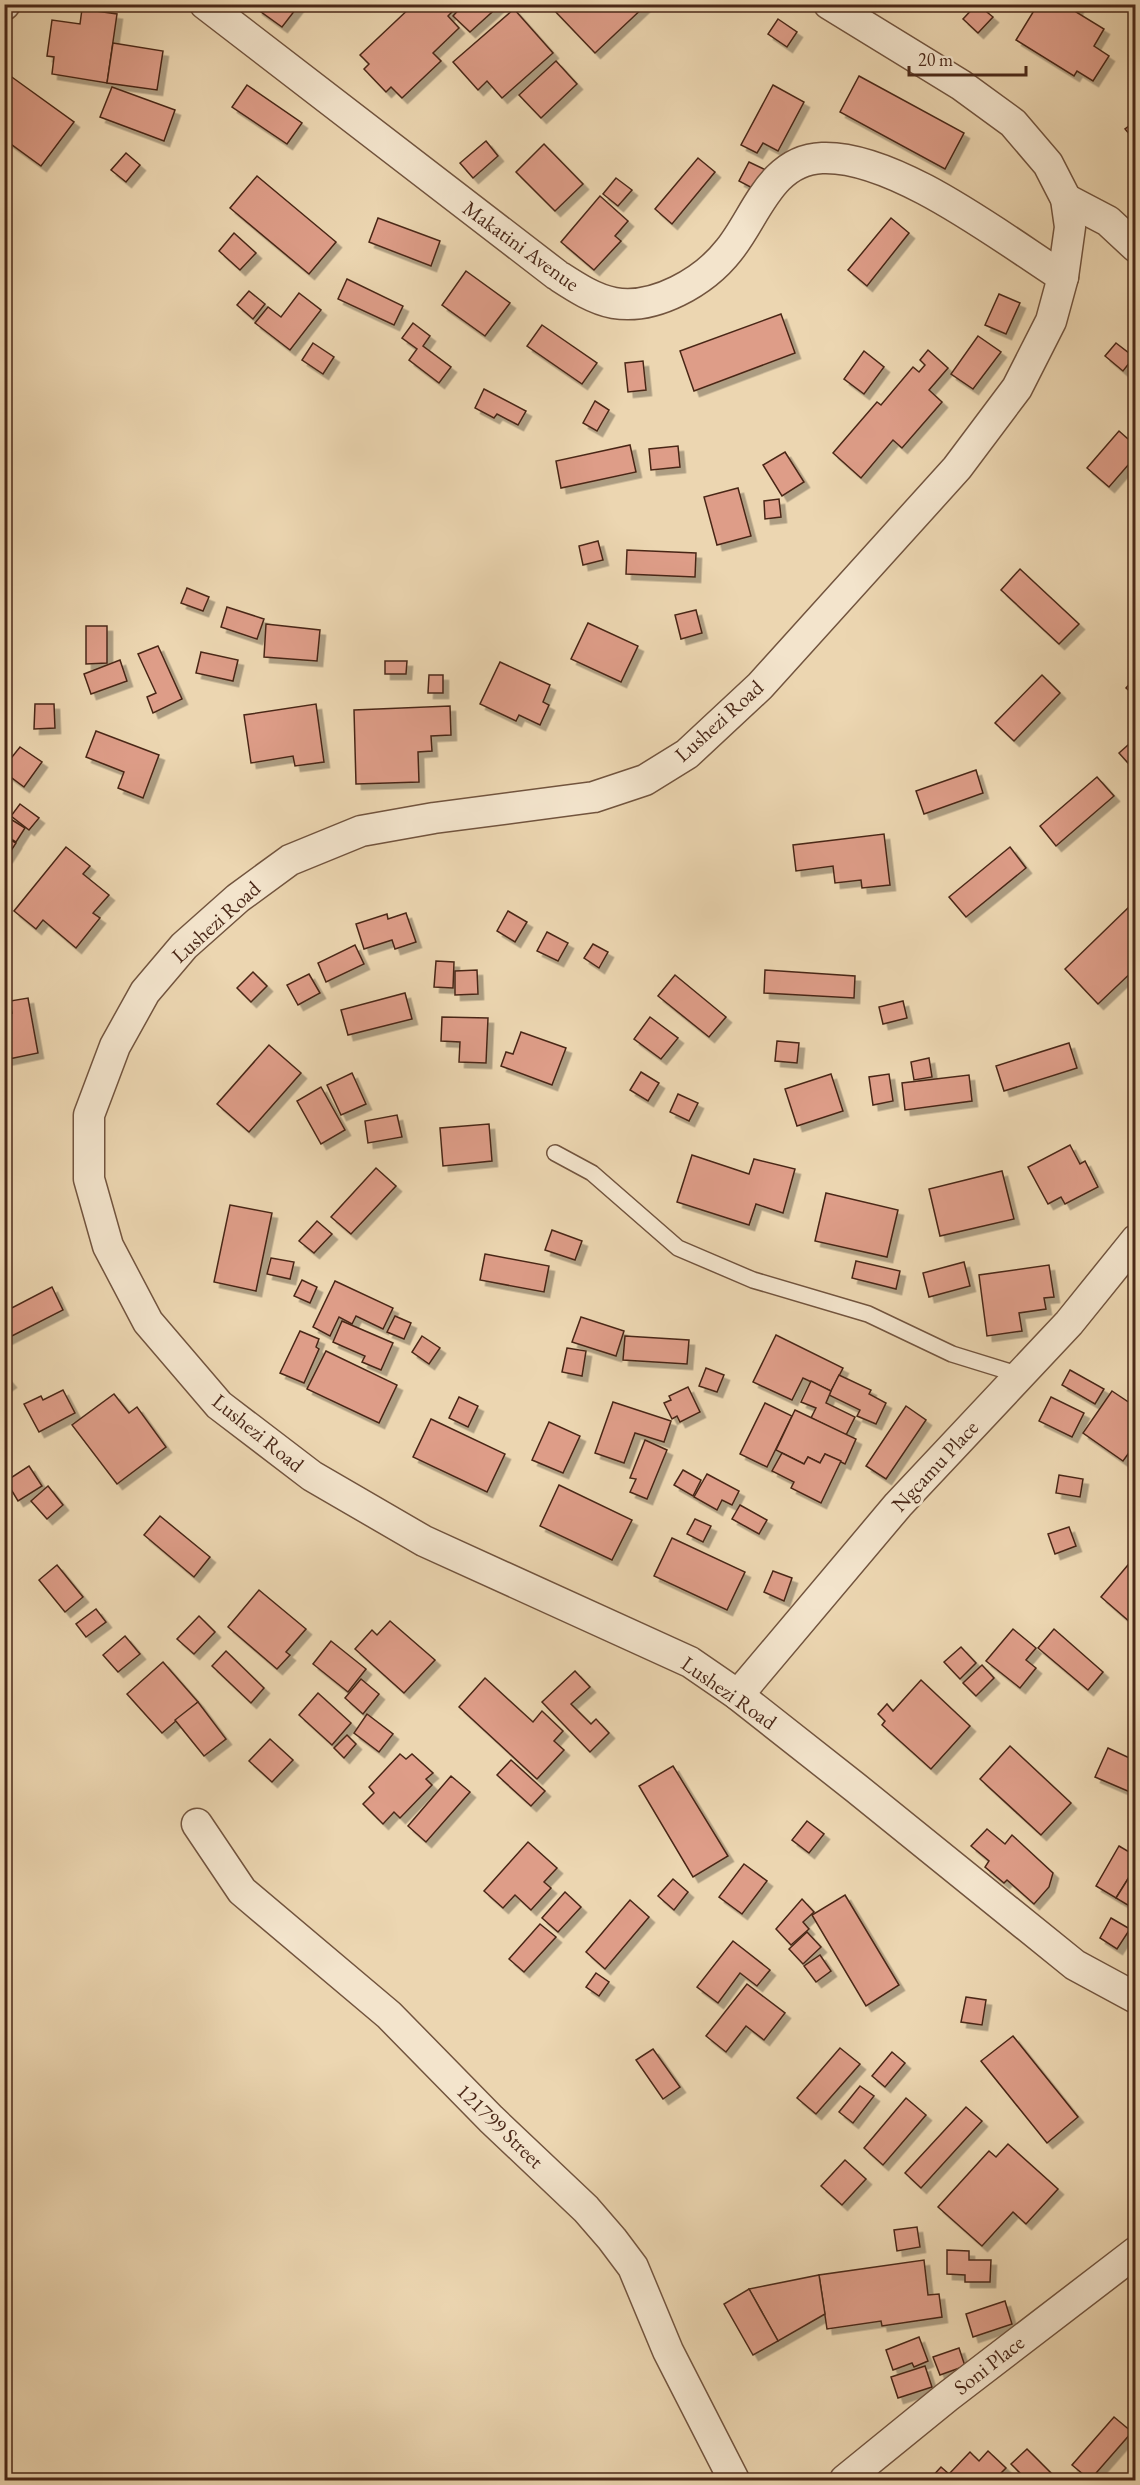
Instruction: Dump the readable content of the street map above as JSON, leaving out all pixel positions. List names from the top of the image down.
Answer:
{
  "streets": {
    "street": [
      "Makatini Avenue",
      "Lushezi Road",
      "Ngcamu Place",
      "121799 Street",
      "Soni Place"
    ]
  },
  "crossings": [
    ["Makatini Avenue", "Lushezi Road"],
    ["Lushezi Road", "Ngcamu Place"]
  ],
  "scale_bar": "20 m"
}
